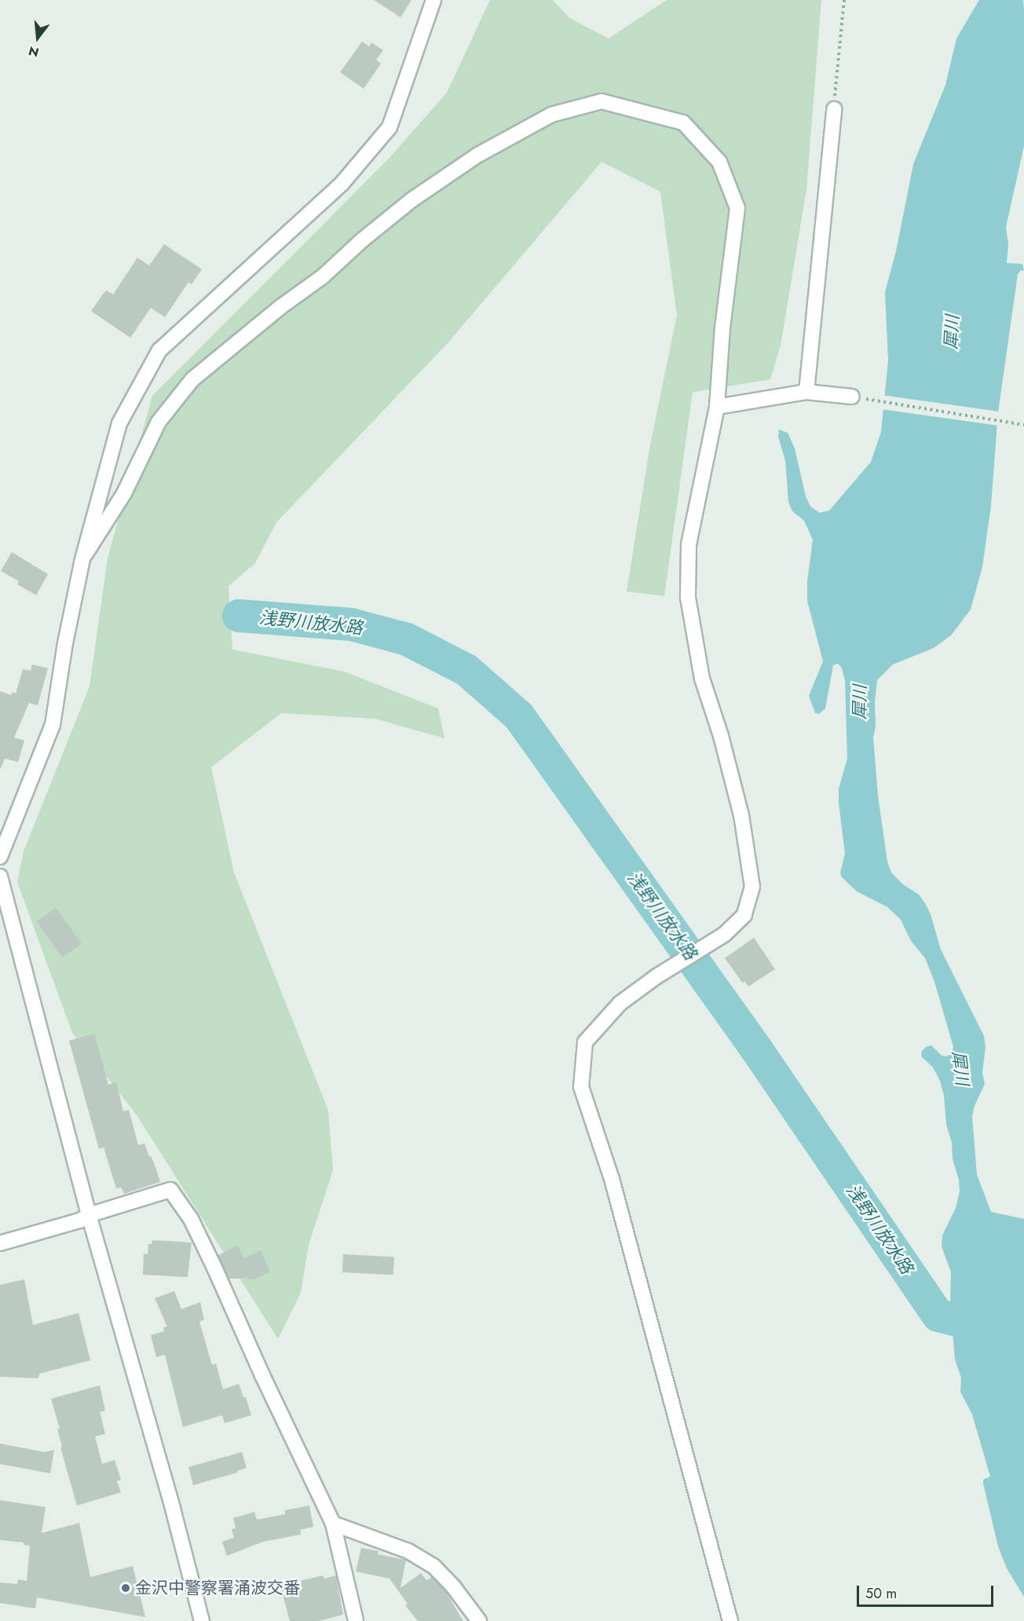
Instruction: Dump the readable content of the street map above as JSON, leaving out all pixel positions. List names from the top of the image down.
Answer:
{
  "water": ["犀川", "浅野川放水路"],
  "places": ["金沢中警察署涌波交番"],
  "scale_bar": "50 m",
  "north": "bottom"
}
